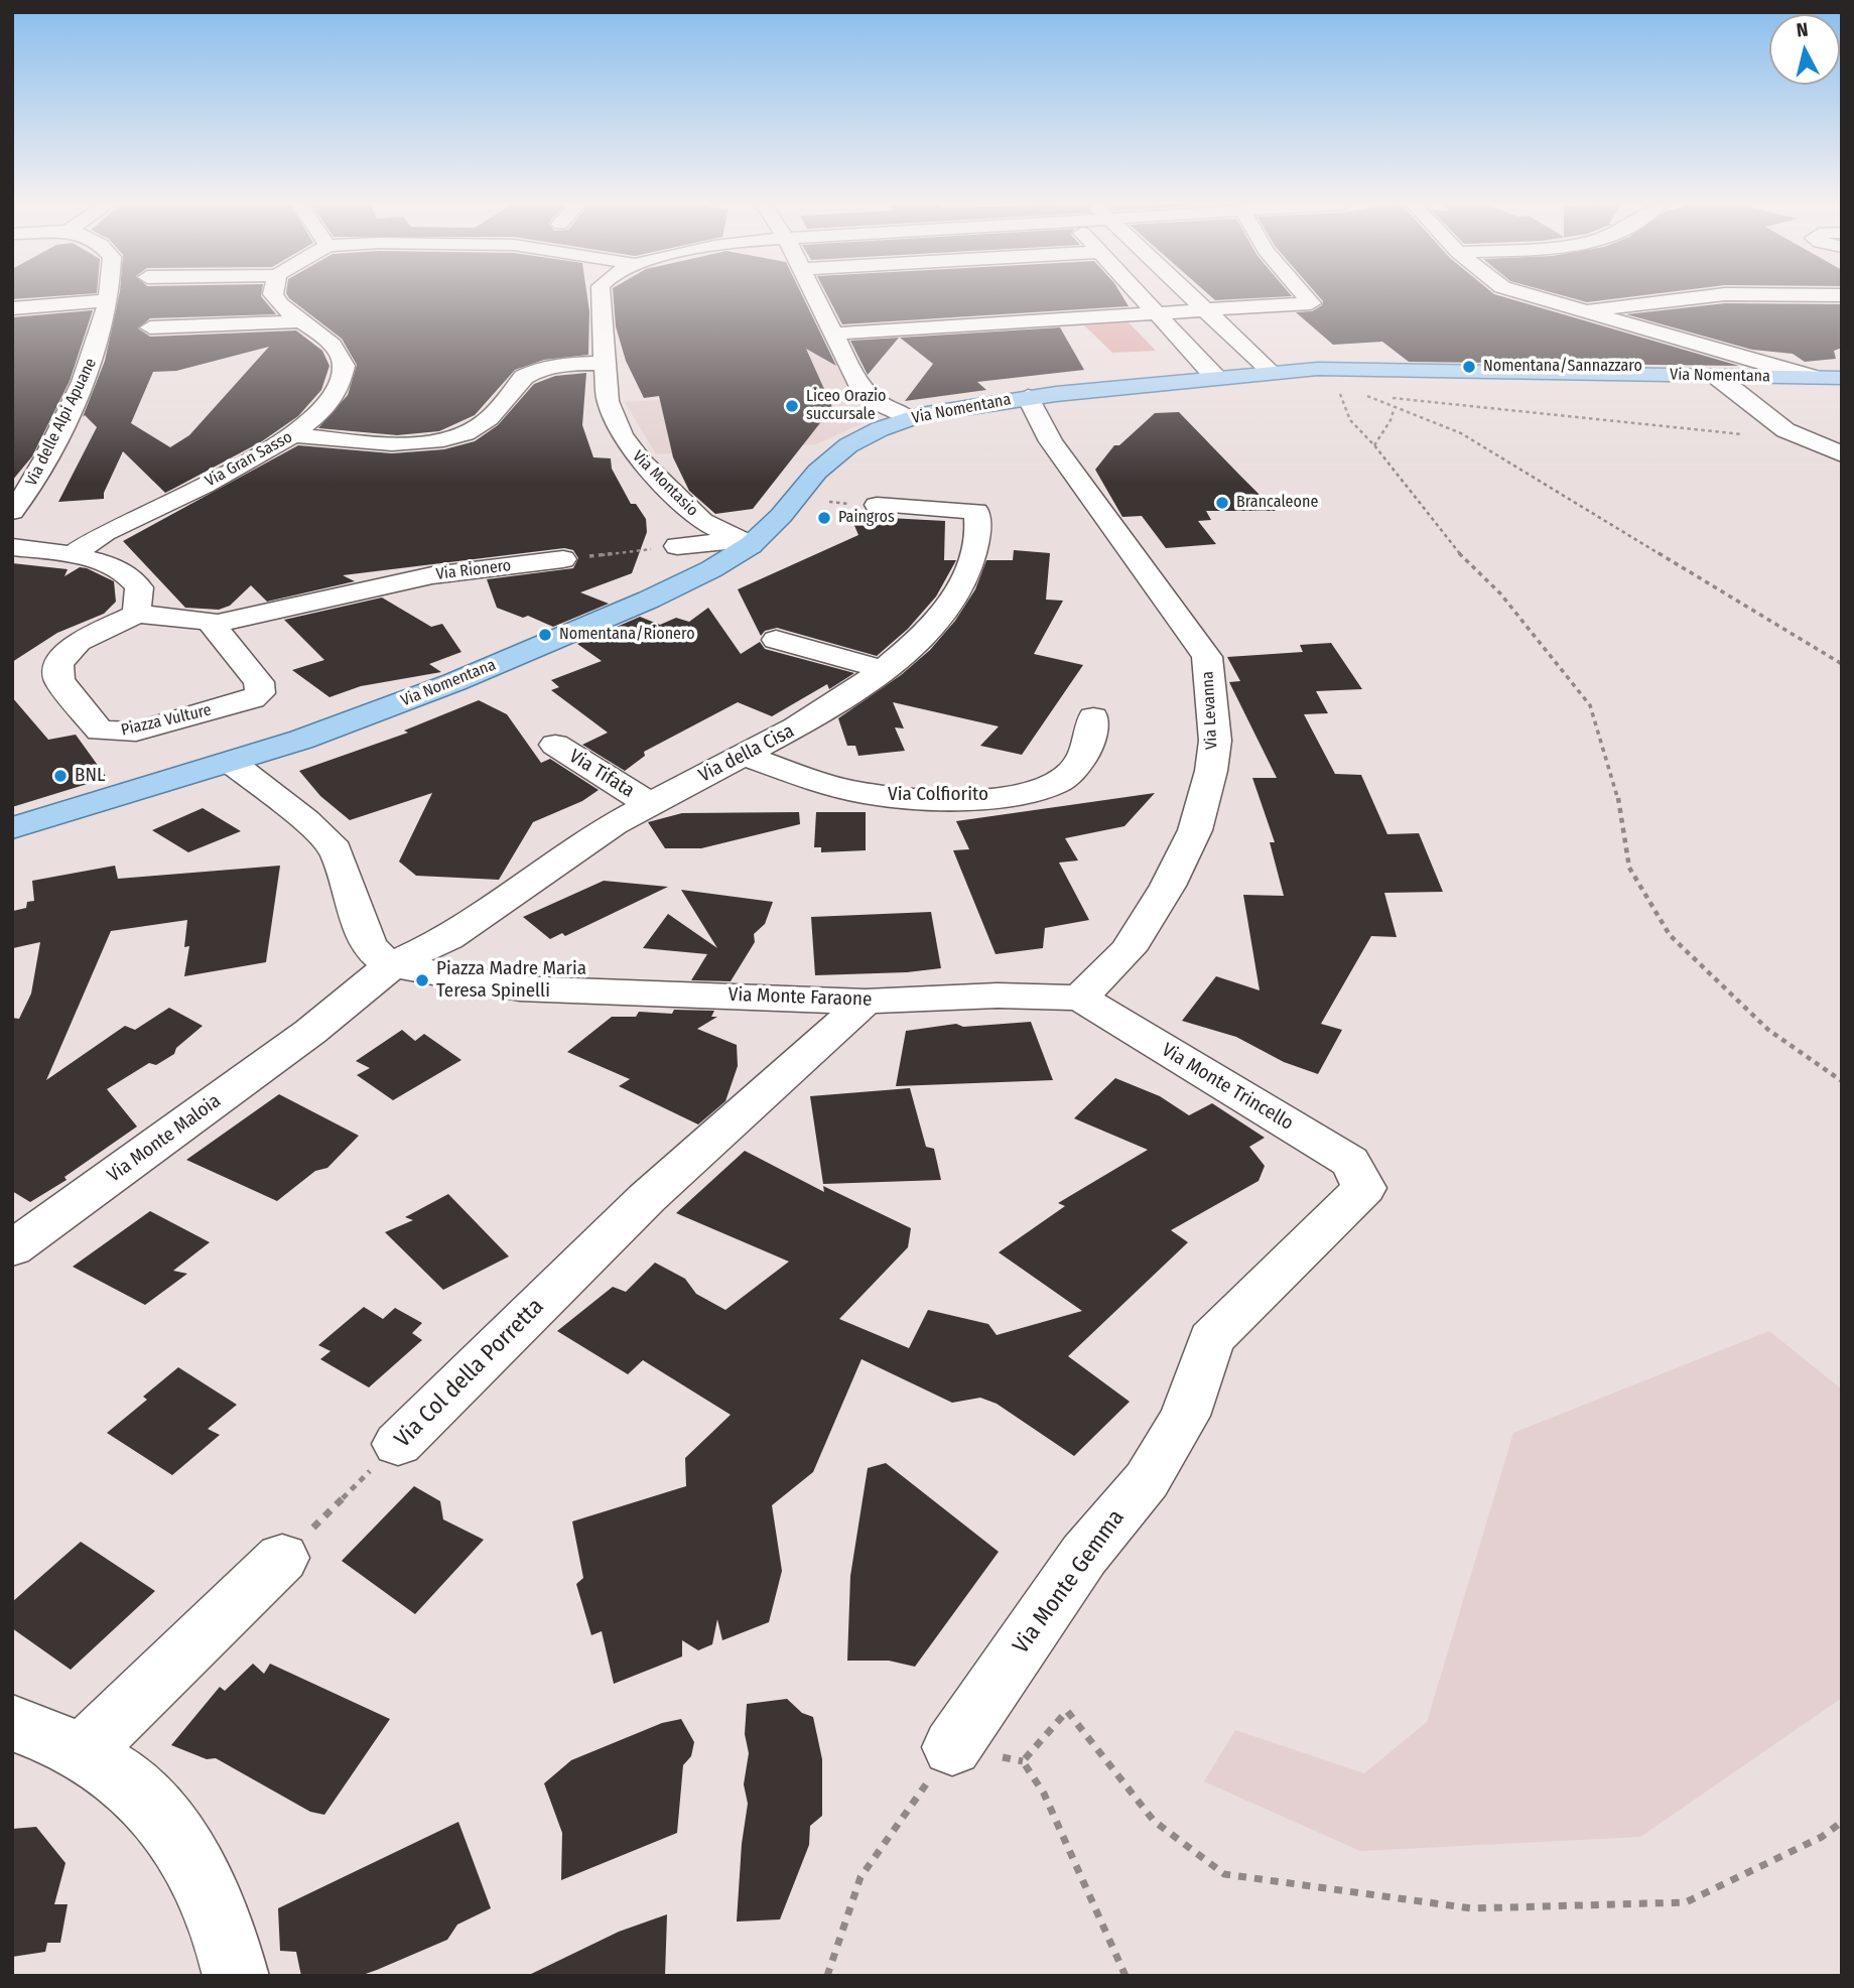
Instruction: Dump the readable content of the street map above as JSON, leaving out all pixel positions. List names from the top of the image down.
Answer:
{
  "streets": {
    "main road": ["Via Nomentana"],
    "street": [
      "Via delle Alpi Apuane",
      "Via Gran Sasso",
      "Via Montasio",
      "Via Rionero",
      "Via Levanna",
      "Piazza Vulture",
      "Via della Cisa",
      "Via Tifata",
      "Via Colfiorito",
      "Via Monte Faraone",
      "Via Monte Trincello",
      "Via Monte Maloia",
      "Via Col della Porretta",
      "Via Monte Gemma"
    ]
  },
  "crossings": [
    ["Via Nomentana", "Via Montasio"],
    ["Via Nomentana", "Via Levanna"],
    ["Via Rionero", "Piazza Vulture"],
    ["Via Levanna", "Via Monte Faraone"],
    ["Via Levanna", "Via Monte Trincello"],
    ["Via della Cisa", "Via Tifata"],
    ["Via della Cisa", "Via Colfiorito"],
    ["Via della Cisa", "Via Monte Faraone"],
    ["Via della Cisa", "Via Monte Maloia"],
    ["Via Monte Faraone", "Via Monte Trincello"],
    ["Via Monte Faraone", "Via Monte Maloia"],
    ["Via Monte Faraone", "Via Col della Porretta"],
    ["Via Monte Trincello", "Via Monte Gemma"]
  ],
  "places": [
    "Nomentana/Sannazzaro",
    "Liceo Orazio succursale",
    "Brancaleone",
    "Paingros",
    "Nomentana/Rionero",
    "BNL",
    "Piazza Madre Maria Teresa Spinelli"
  ],
  "north": "top"
}
